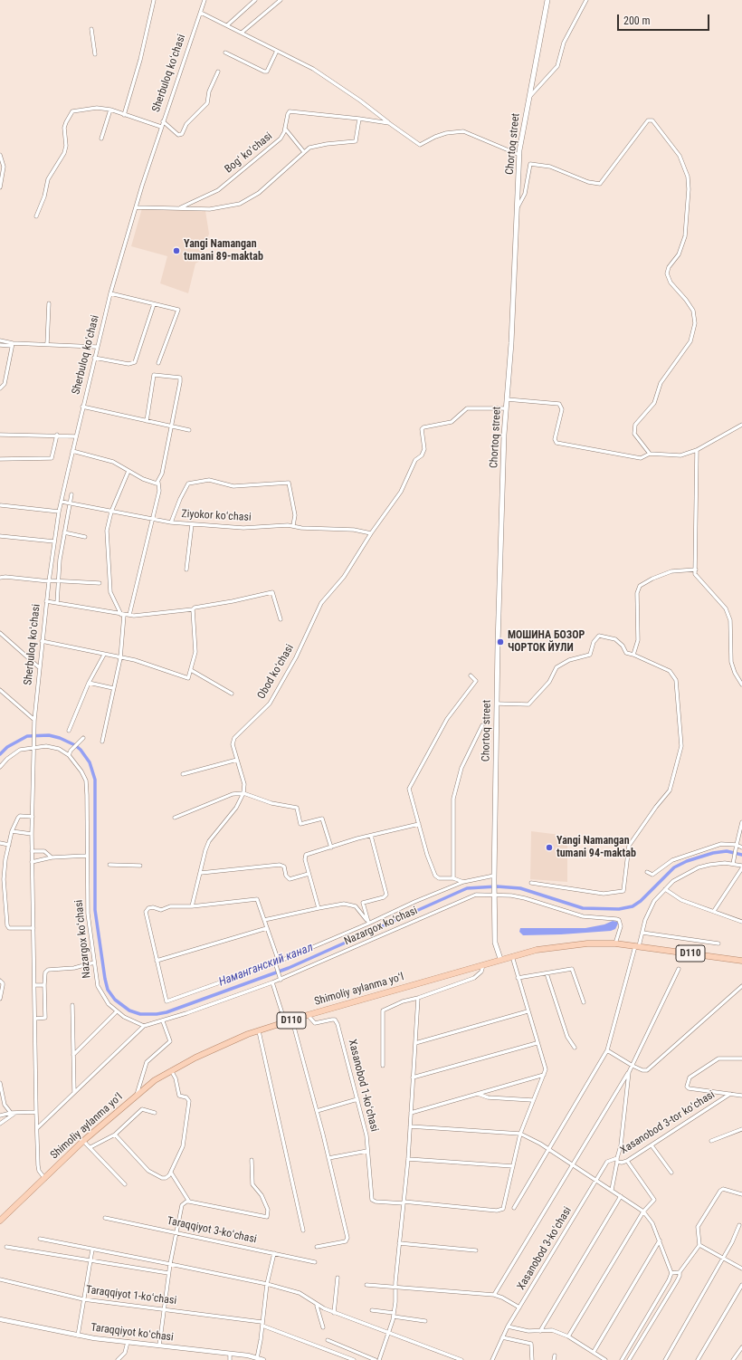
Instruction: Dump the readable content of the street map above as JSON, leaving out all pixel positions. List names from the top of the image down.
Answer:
{
  "streets": {
    "main road": ["Chortoq street", "D110", "Shimoliy aylanma yoʻl"],
    "street": [
      "Sherbuloq koʻchasi",
      "Bogʻ koʻchasi",
      "Ziyokor koʻchasi",
      "Obod koʻchasi",
      "Nazargox koʻchasi",
      "Xasanobod 1-koʻchasi",
      "Xasanobod 3-tor koʻchasi",
      "Taraqqiyot 3-koʻchasi",
      "Xasanobod 3-koʻchasi",
      "Taraqqiyot 1-koʻchasi",
      "Taraqqiyot koʻchasi"
    ]
  },
  "crossings": [
    ["Sherbuloq koʻchasi", "Bogʻ koʻchasi"],
    ["Sherbuloq koʻchasi", "Ziyokor koʻchasi"],
    ["Sherbuloq koʻchasi", "Nazargox koʻchasi"],
    ["Sherbuloq koʻchasi", "Shimoliy aylanma yoʻl"],
    ["Chortoq street", "Bogʻ koʻchasi"],
    ["Chortoq street", "Nazargox koʻchasi"],
    ["Chortoq street", "Shimoliy aylanma yoʻl"],
    ["Ziyokor koʻchasi", "Obod koʻchasi"],
    ["Nazargox koʻchasi", "Shimoliy aylanma yoʻl"],
    ["Shimoliy aylanma yoʻl", "Xasanobod 1-koʻchasi"],
    ["Xasanobod 3-tor koʻchasi", "Xasanobod 3-koʻchasi"]
  ],
  "water": ["Наманганский канал"],
  "places": ["Yangi Namangan tumani 89-maktab", "МОШИНА БОЗОР ЧОРТОК ЙУЛИ", "Yangi Namangan tumani 94-maktab"],
  "scale_bar": "200 m"
}
